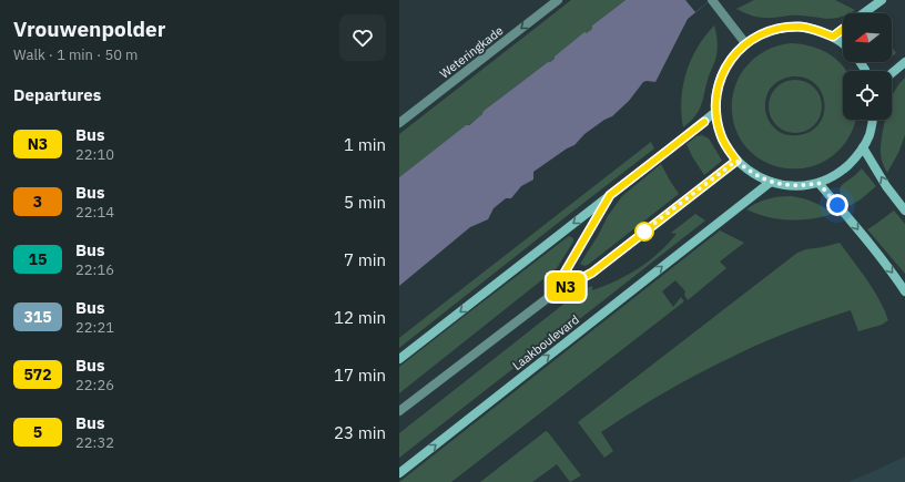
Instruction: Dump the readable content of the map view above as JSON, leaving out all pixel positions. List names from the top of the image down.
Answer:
{
  "streets": {
    "main road": ["Laakboulevard"],
    "street": ["Weteringkade"]
  },
  "one_way": ["Weteringkade", "Laakboulevard"],
  "lines": ["bus line N3"],
  "north": "left",
  "page": {
    "heading": [
      ["Vrouwenpolder", "Walk · 1 min · 50 m"],
      "Departures"
    ],
    "on_map": "N3",
    "list": [
      {
        "mark": "N3",
        "name": "Bus",
        "note": "22:10",
        "value": "1 min"
      },
      {
        "mark": "3",
        "name": "Bus",
        "note": "22:14",
        "value": "5 min"
      },
      {
        "mark": "15",
        "name": "Bus",
        "note": "22:16",
        "value": "7 min"
      },
      {
        "mark": "315",
        "name": "Bus",
        "note": "22:21",
        "value": "12 min"
      },
      {
        "mark": "572",
        "name": "Bus",
        "note": "22:26",
        "value": "17 min"
      },
      {
        "mark": "5",
        "name": "Bus",
        "note": "22:32",
        "value": "23 min"
      }
    ]
  }
}
